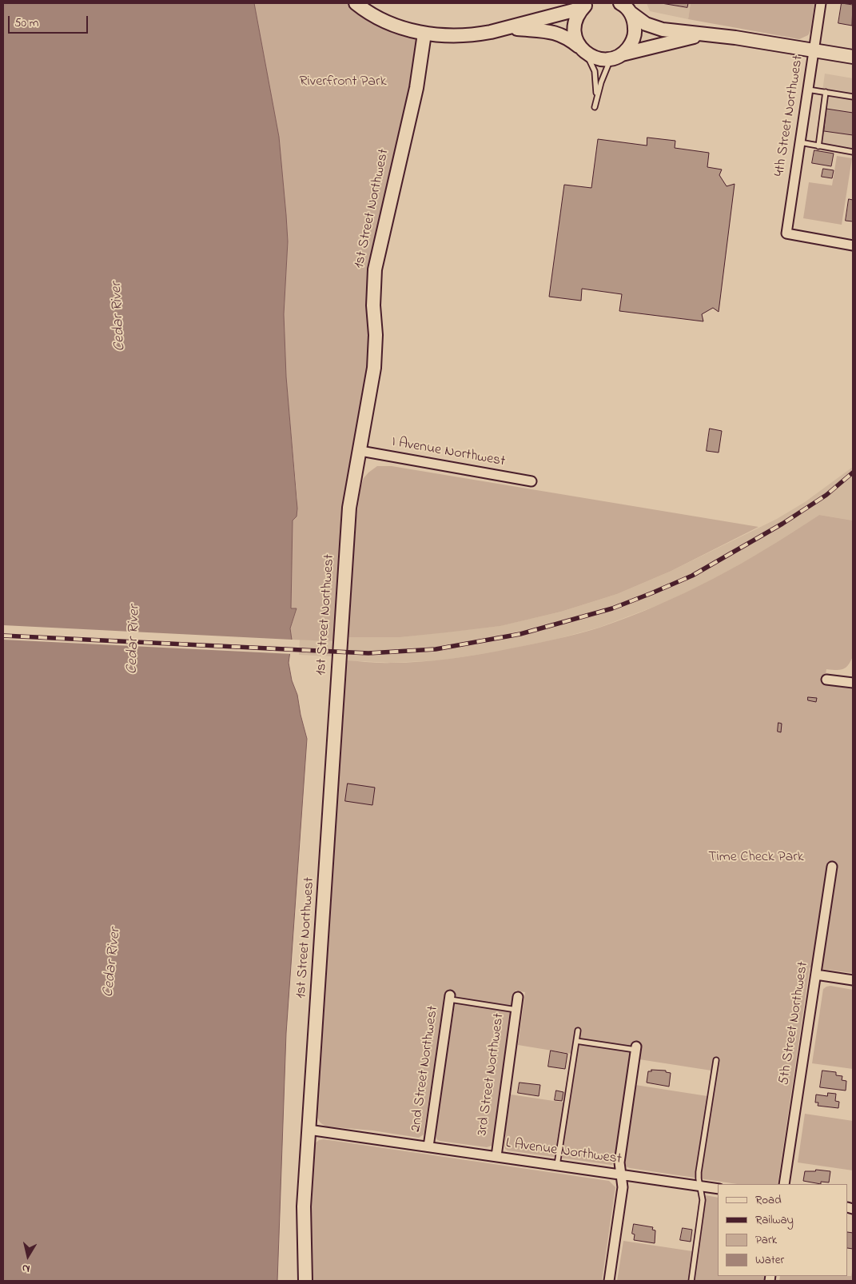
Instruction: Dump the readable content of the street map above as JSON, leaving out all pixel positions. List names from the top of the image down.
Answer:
{
  "streets": {
    "street": [
      "4th Street Northwest",
      "1st Street Northwest",
      "I Avenue Northwest",
      "5th Street Northwest",
      "2nd Street Northwest",
      "3rd Street Northwest",
      "L Avenue Northwest"
    ]
  },
  "crossings": [
    ["1st Street Northwest", "I Avenue Northwest"],
    ["1st Street Northwest", "L Avenue Northwest"],
    ["2nd Street Northwest", "L Avenue Northwest"],
    ["3rd Street Northwest", "L Avenue Northwest"]
  ],
  "water": ["Cedar River"],
  "parks": ["Riverfront Park", "Time Check Park"],
  "legend": [
    "Road",
    "Railway",
    "Park",
    "Water"
  ],
  "scale_bar": "50 m",
  "north": "bottom"
}
